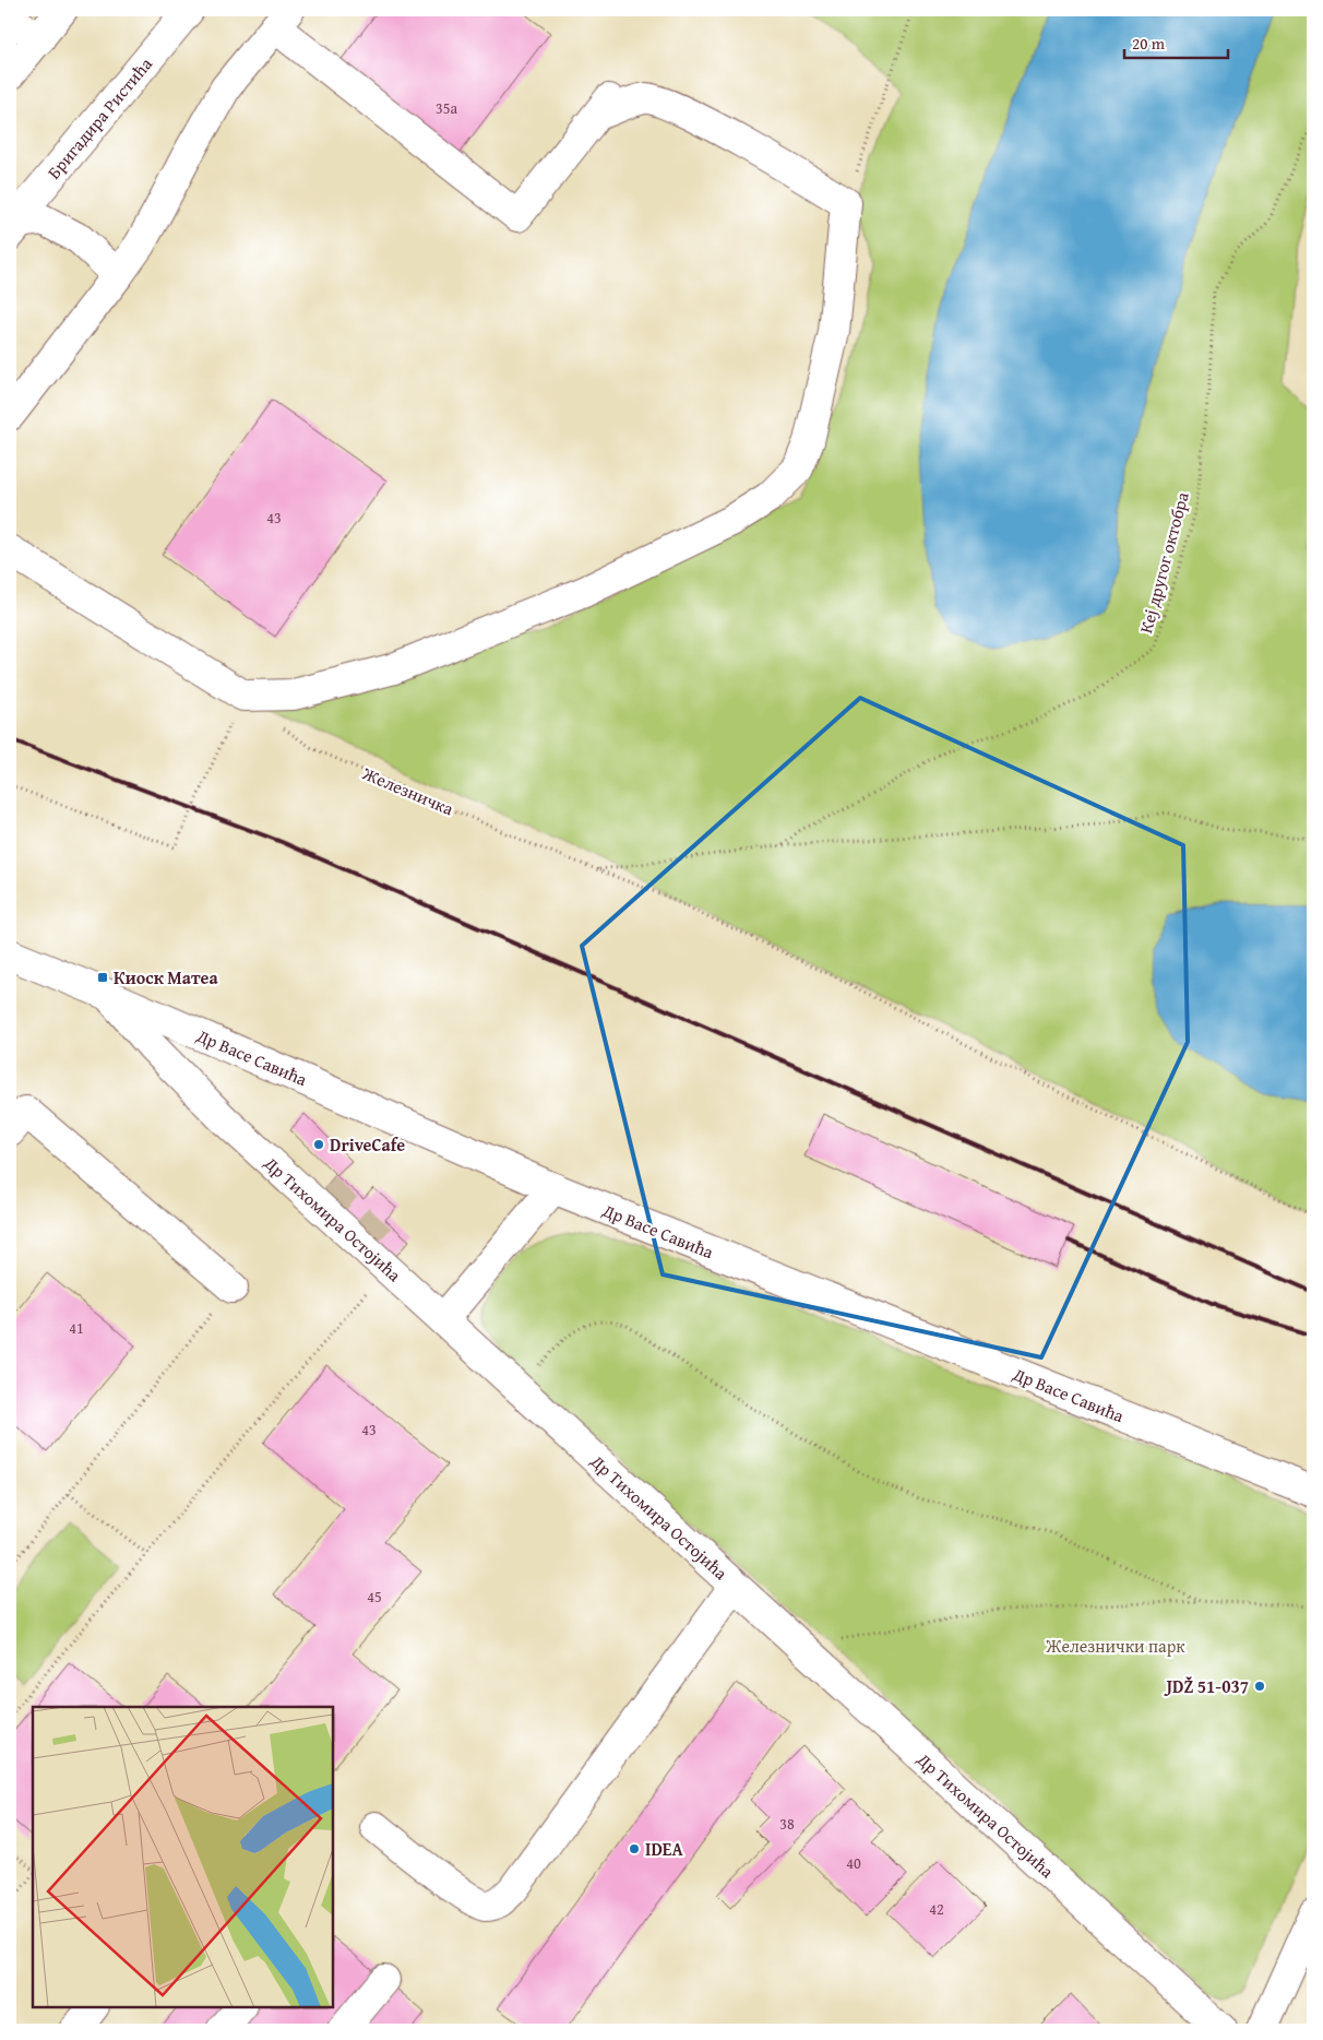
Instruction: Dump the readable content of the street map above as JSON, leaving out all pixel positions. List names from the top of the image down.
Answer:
{
  "streets": {
    "street": ["Бригадира Ристића", "Др Васе Савића", "Др Тихомира Остојића"],
    "path": ["Кеј другог октобра", "Железничка"]
  },
  "crossings": [
    ["Др Васе Савића", "Др Тихомира Остојића"]
  ],
  "parks": ["Железнички парк"],
  "places": {
    "transit": ["Киоск Матеа"],
    "other": ["DriveCafe", "JDŽ 51-037", "IDEA"]
  },
  "house_numbers": [
    "35a",
    "43",
    "41",
    "43",
    "45",
    "38",
    "40",
    "42"
  ],
  "scale_bar": "20 m"
}
